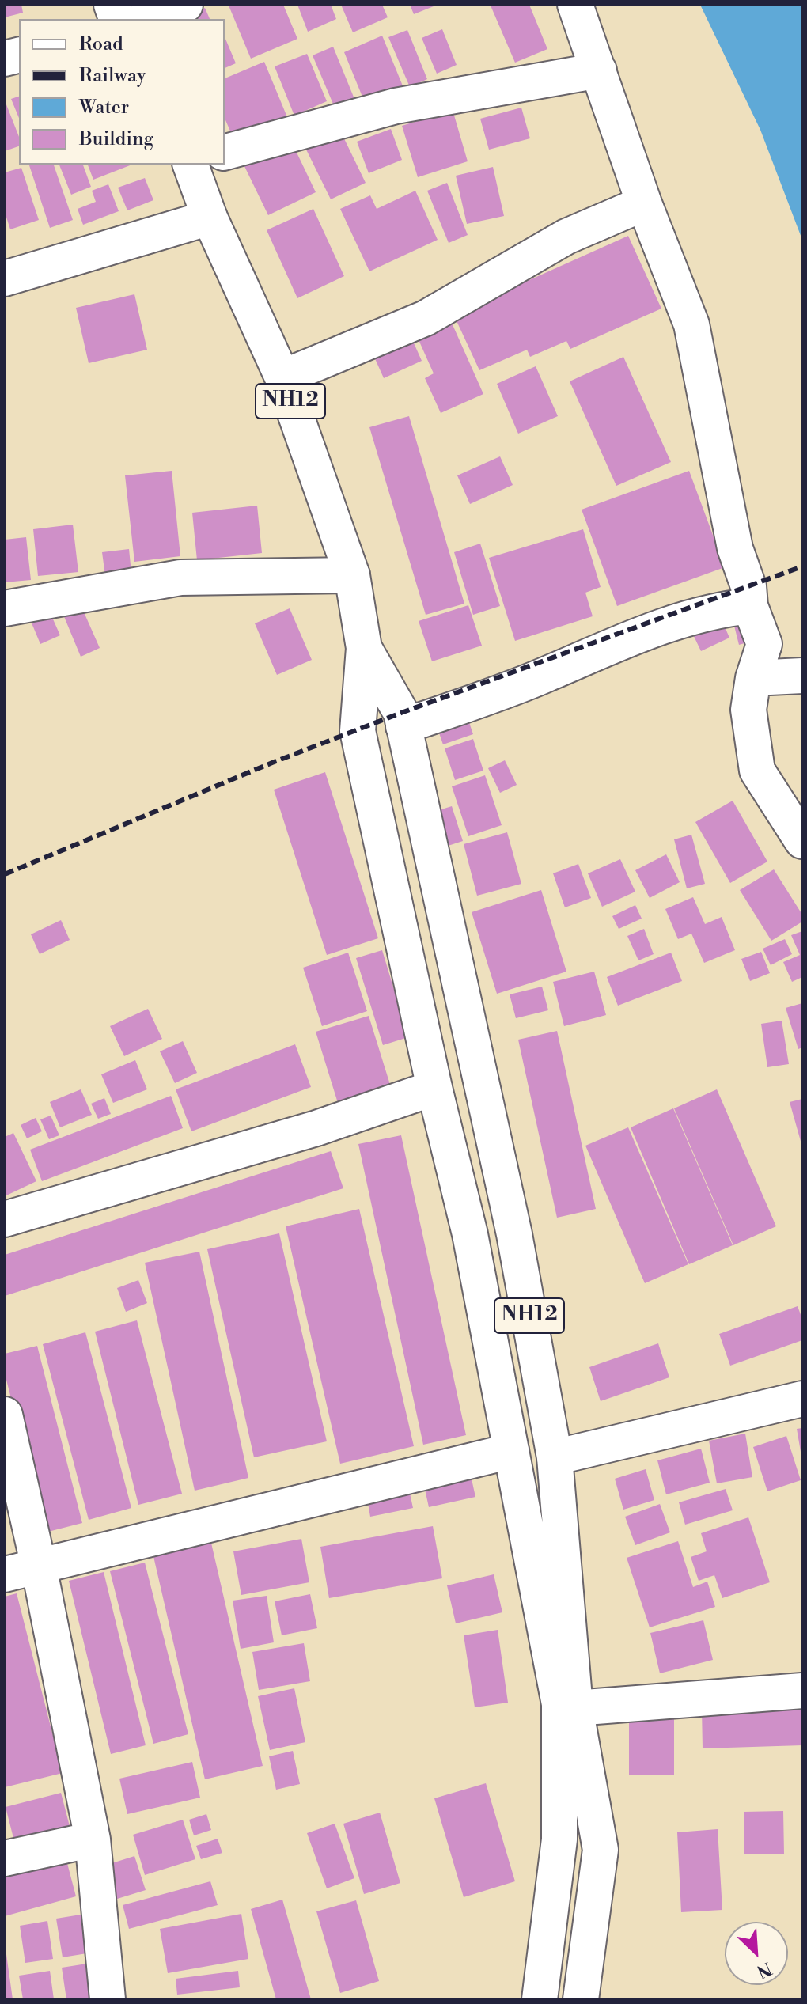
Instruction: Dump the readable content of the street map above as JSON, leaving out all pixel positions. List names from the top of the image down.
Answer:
{
  "streets": {
    "main road": ["NH12"]
  },
  "legend": [
    "Road",
    "Railway",
    "Water",
    "Building"
  ],
  "north": "bottom right"
}
